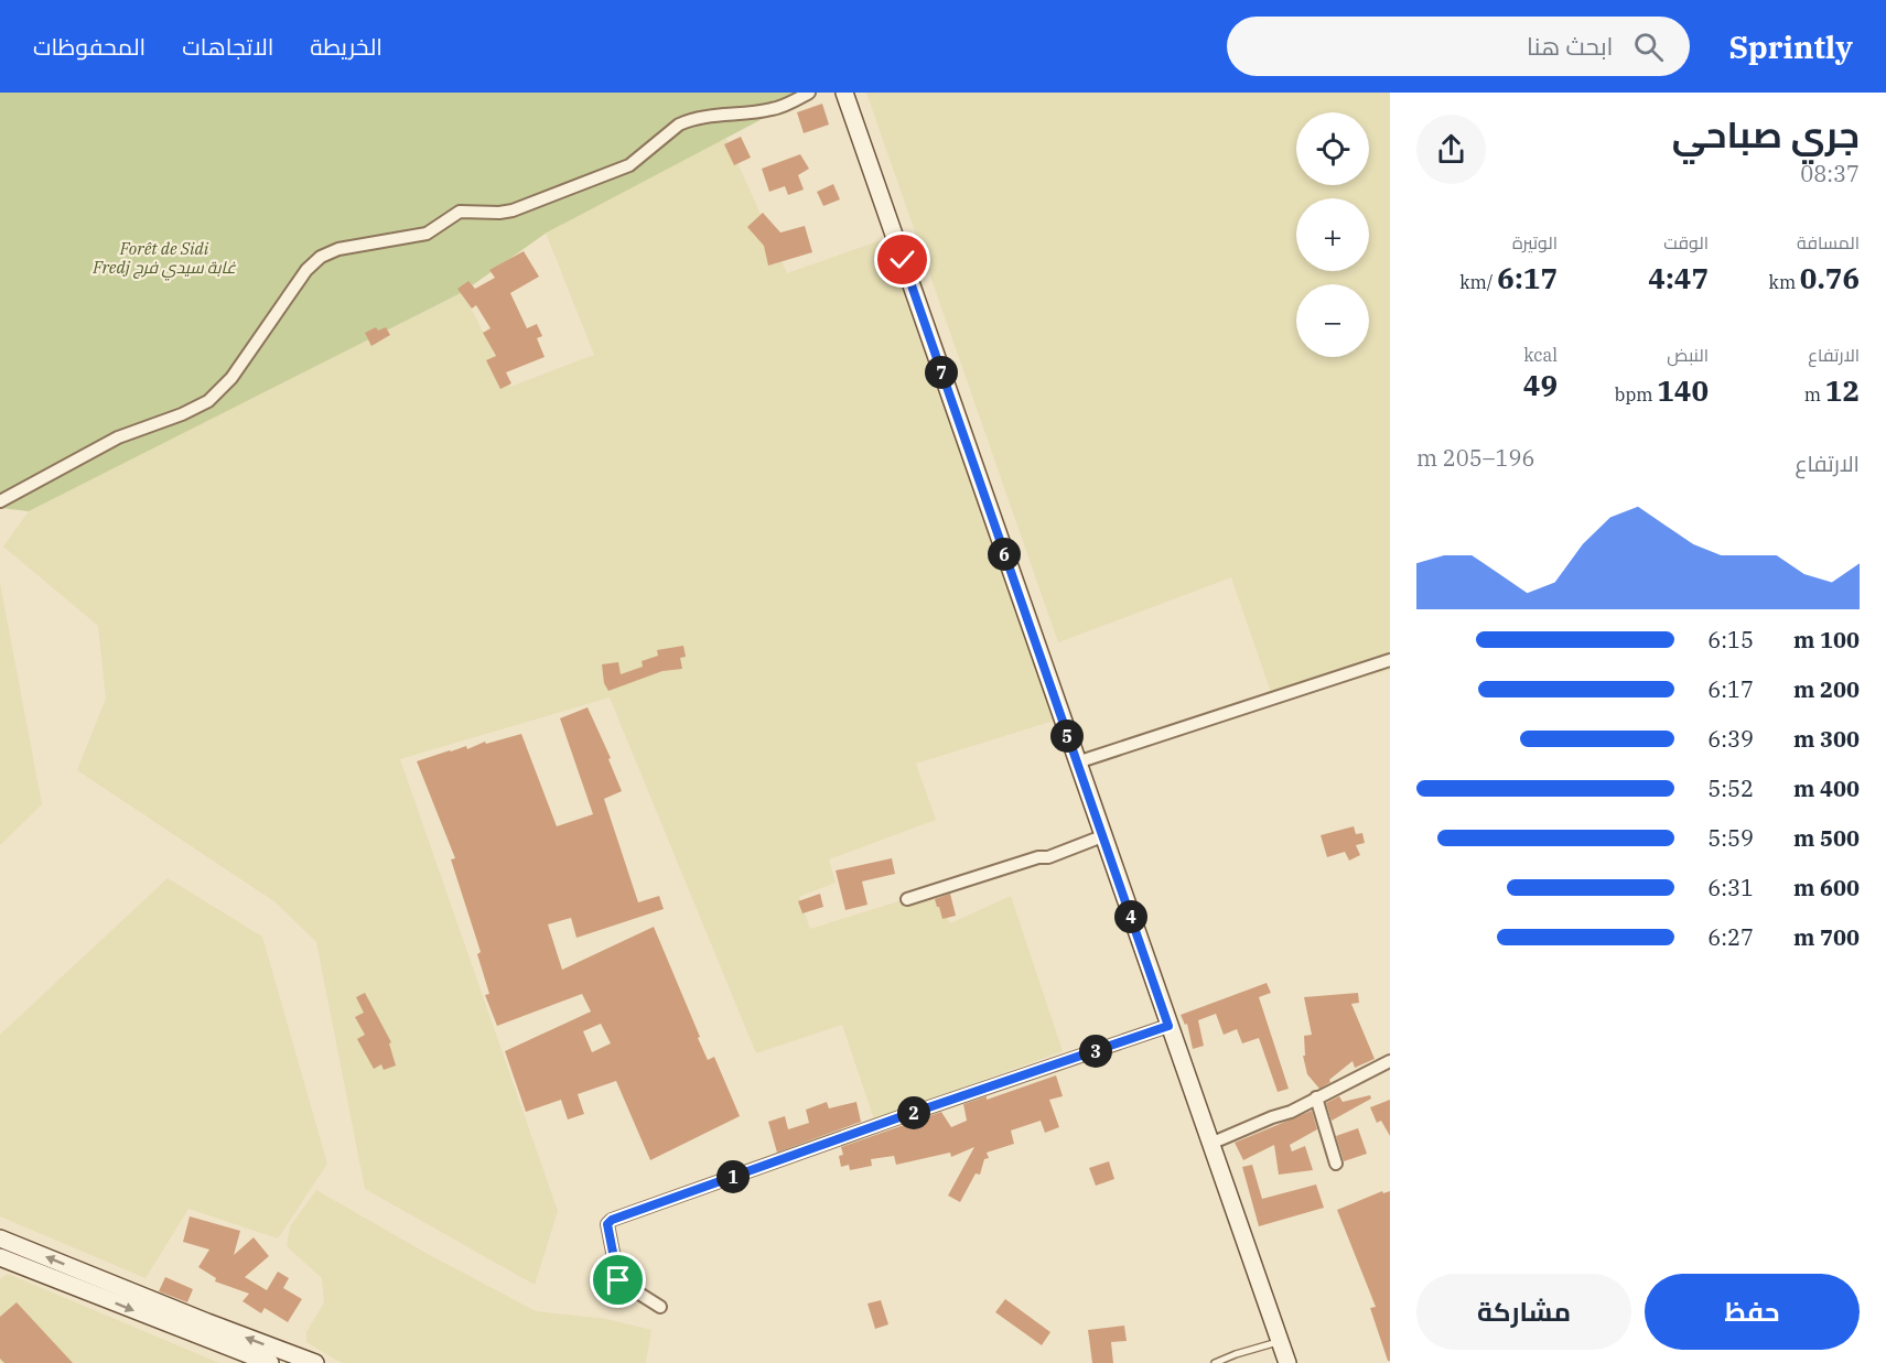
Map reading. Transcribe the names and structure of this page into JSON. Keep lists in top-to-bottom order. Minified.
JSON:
{"parks":["Forêt de Sidi Fredj غابة سيدي فرج"],"page":{"header":"Sprintly","search":"ابحث هنا","nav":["الخريطة","الاتجاهات","المحفوظات"],"heading":["جري صباحي","08:37"],"map_buttons":["+","−"],"stats":[["المسافة","0.76 km"],["الوقت","4:47"],["الوتيرة","6:17 /km"],["الارتفاع","12 m"],["النبض","140 bpm"],["kcal","49"]],"pins":["7","6","5","4","3","2","1"],"chart":["الارتفاع","196–205 m"],"list":[{"name":"100 m","note":"6:15"},{"name":"200 m","note":"6:17"},{"name":"300 m","note":"6:39"},{"name":"400 m","note":"5:52"},{"name":"500 m","note":"5:59"},{"name":"600 m","note":"6:31"},{"name":"700 m","note":"6:27"}],"buttons":["حفظ","مشاركة"]}}
